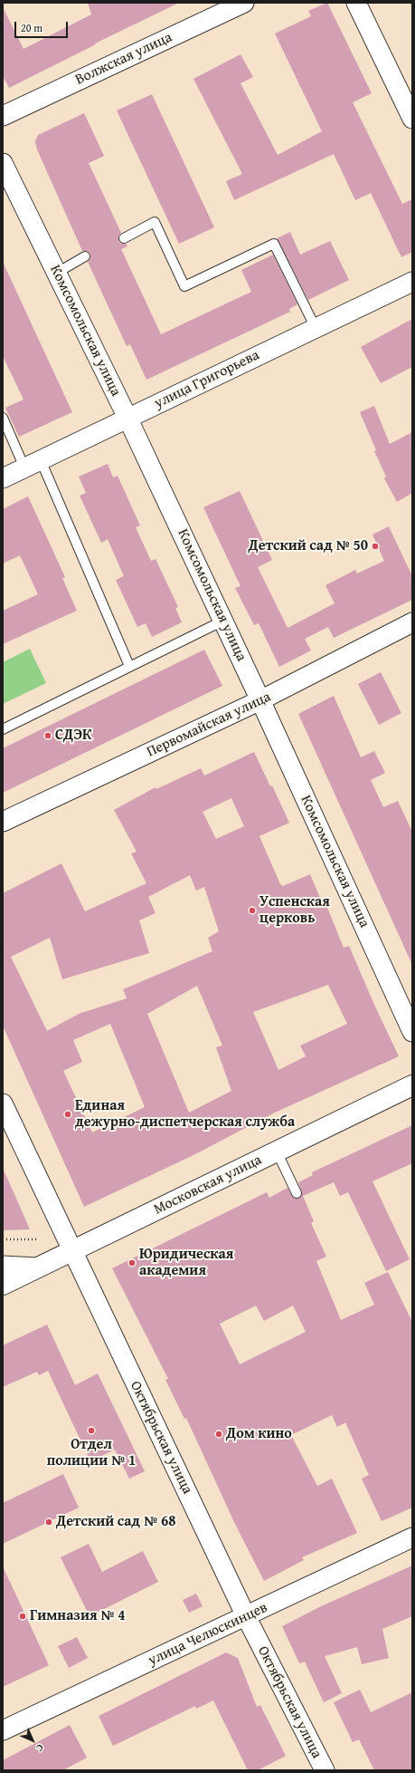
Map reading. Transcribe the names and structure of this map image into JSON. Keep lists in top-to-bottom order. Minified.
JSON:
{"streets":{"main road":["Московская улица"],"street":["Волжская улица","Комсомольская улица","улица Григорьева","Первомайская улица","Октябрьская улица","улица Челюскинцев"]},"crossings":[["Комсомольская улица","улица Григорьева"],["Комсомольская улица","Первомайская улица"],["Московская улица","Октябрьская улица"],["Октябрьская улица","улица Челюскинцев"]],"places":["Детский сад № 50","СДЭК","Успенская церковь","Единая дежурно-диспетчерская служба","Юридическая академия","Отдел полиции № 1","Дом кино","Детский сад № 68","Гимназия № 4"],"scale_bar":"20 m","north":"bottom right"}
